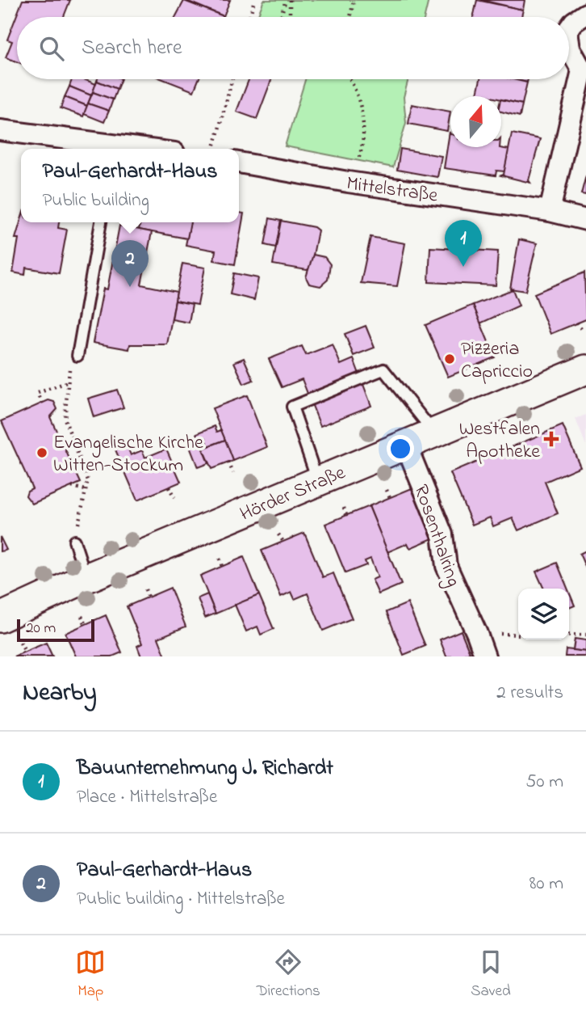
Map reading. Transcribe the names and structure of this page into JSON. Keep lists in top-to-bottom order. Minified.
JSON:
{"streets":{"main road":["Hörder Straße"],"street":["Mittelstraße","Rosenthalring"]},"crossings":[["Hörder Straße","Rosenthalring"]],"places":{"other":["Pizzeria Capriccio","Evangelische Kirche Witten-Stockum"],"health":["Westfalen Apotheke"]},"scale_bar":"20 m","north":"top","page":{"search":"Search here","popup":["Paul-Gerhardt-Haus","Public building"],"pins":["1","2"],"scale":"20 m","heading":["Nearby","2 results"],"list":[{"mark":"1","name":"Bauunternehmung J. Richardt","note":"Place · Mittelstraße","value":"50 m"},{"mark":"2","name":"Paul-Gerhardt-Haus","note":"Public building · Mittelstraße","value":"80 m"}],"nav":["Map","Directions","Saved"]}}
